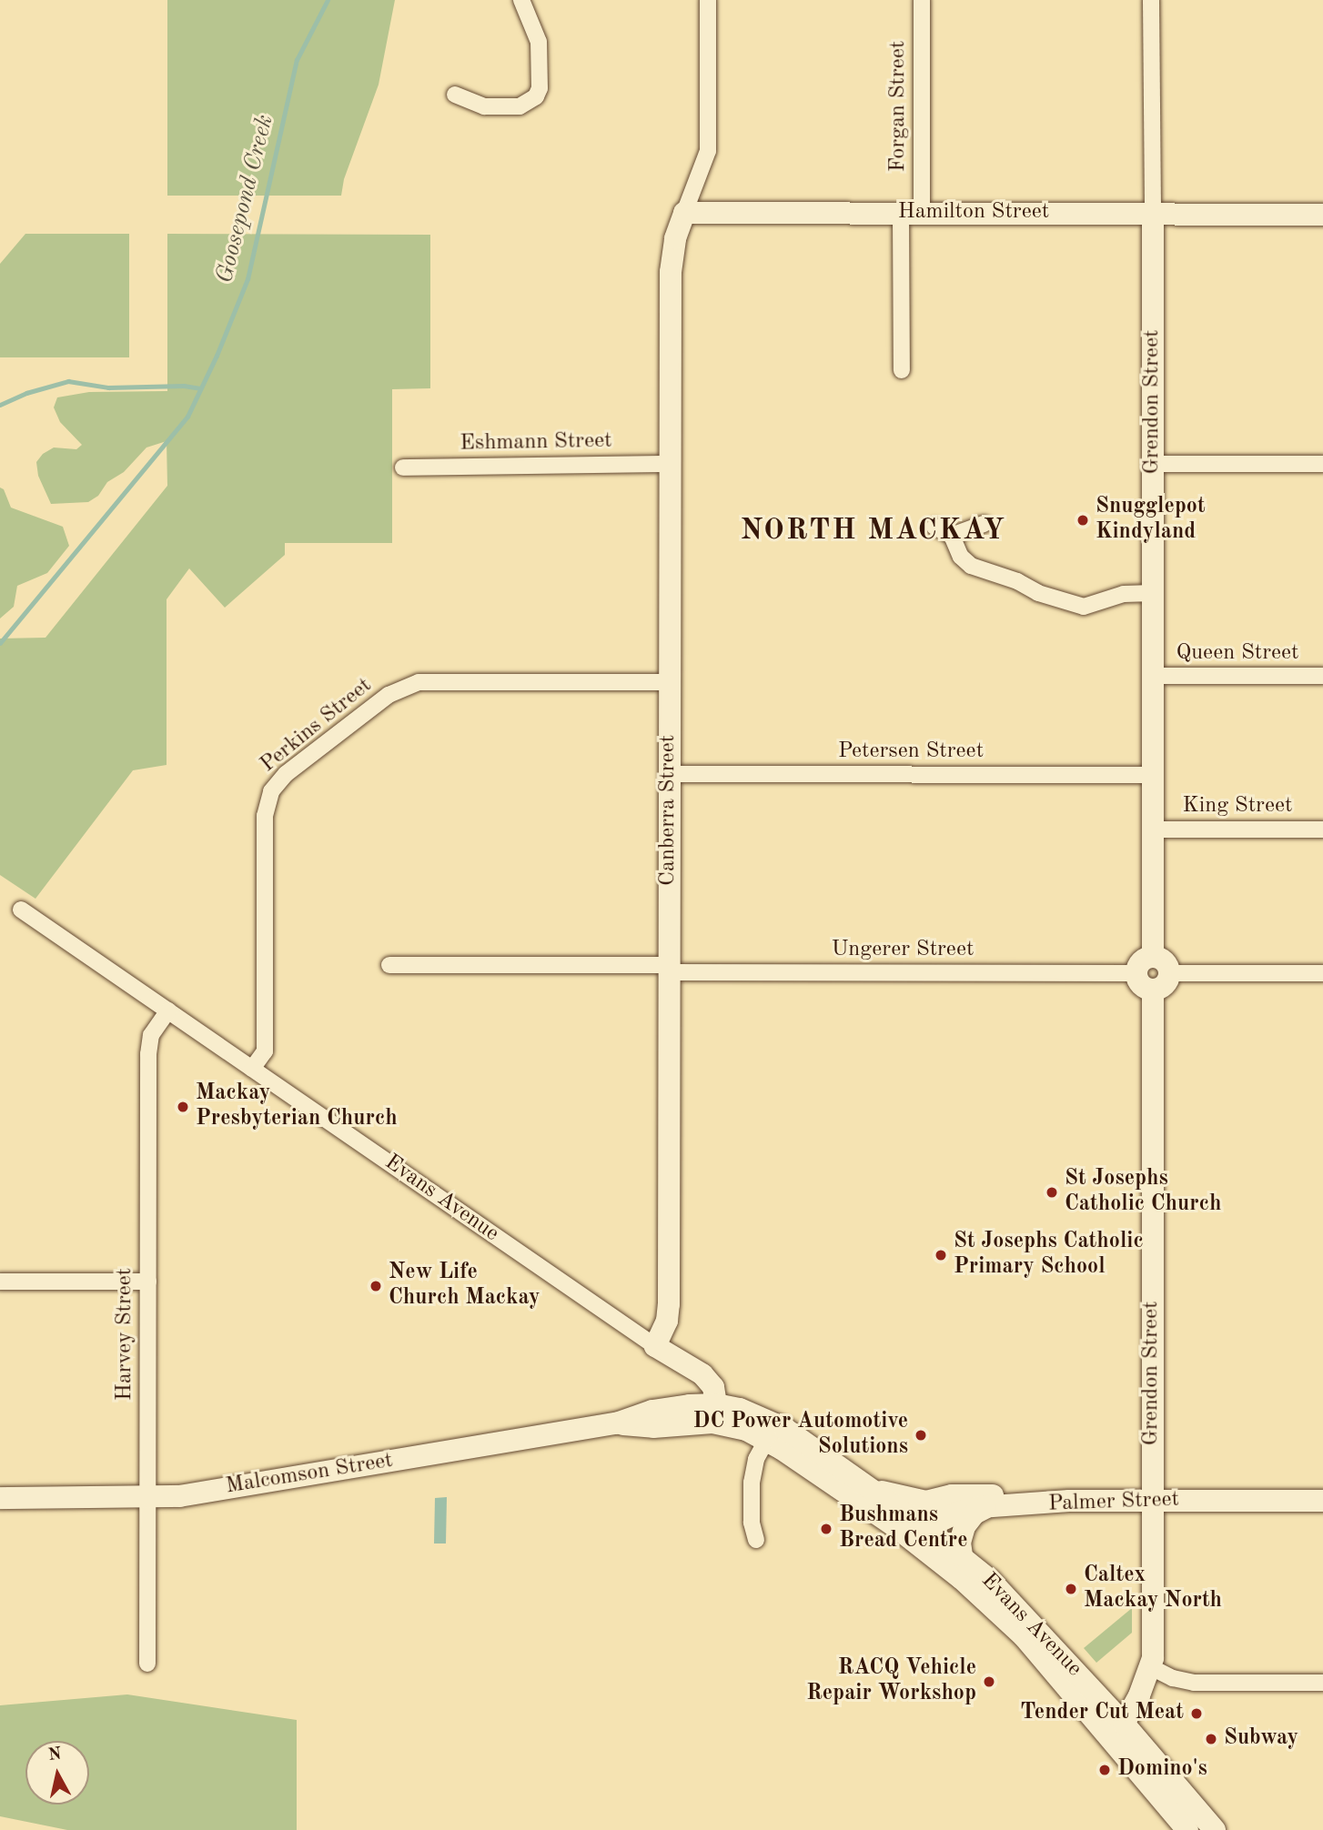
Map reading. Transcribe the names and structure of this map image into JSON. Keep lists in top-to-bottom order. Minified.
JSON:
{"streets":{"street":["Forgan Street","Hamilton Street","Grendon Street","Eshmann Street","Queen Street","Perkins Street","Petersen Street","King Street","Canberra Street","Ungerer Street","Evans Avenue","Harvey Street","Malcomson Street","Palmer Street"]},"crossings":[["Forgan Street","Hamilton Street"],["Hamilton Street","Grendon Street"],["Hamilton Street","Canberra Street"],["Grendon Street","Queen Street"],["Grendon Street","Petersen Street"],["Grendon Street","King Street"],["Grendon Street","Ungerer Street"],["Grendon Street","Palmer Street"],["Eshmann Street","Canberra Street"],["Perkins Street","Canberra Street"],["Perkins Street","Evans Avenue"],["Petersen Street","Canberra Street"],["Canberra Street","Ungerer Street"],["Canberra Street","Evans Avenue"],["Evans Avenue","Harvey Street"],["Evans Avenue","Malcomson Street"],["Evans Avenue","Palmer Street"],["Harvey Street","Malcomson Street"]],"districts":["NORTH MACKAY"],"water":["Goosepond Creek"],"places":["Snugglepot Kindyland","Mackay Presbyterian Church","St Josephs Catholic Church","St Josephs Catholic Primary School","New Life Church Mackay","DC Power Automotive Solutions","Bushmans Bread Centre","Caltex Mackay North","RACQ Vehicle Repair Workshop","Tender Cut Meat","Subway","Domino's"],"north":"top"}
